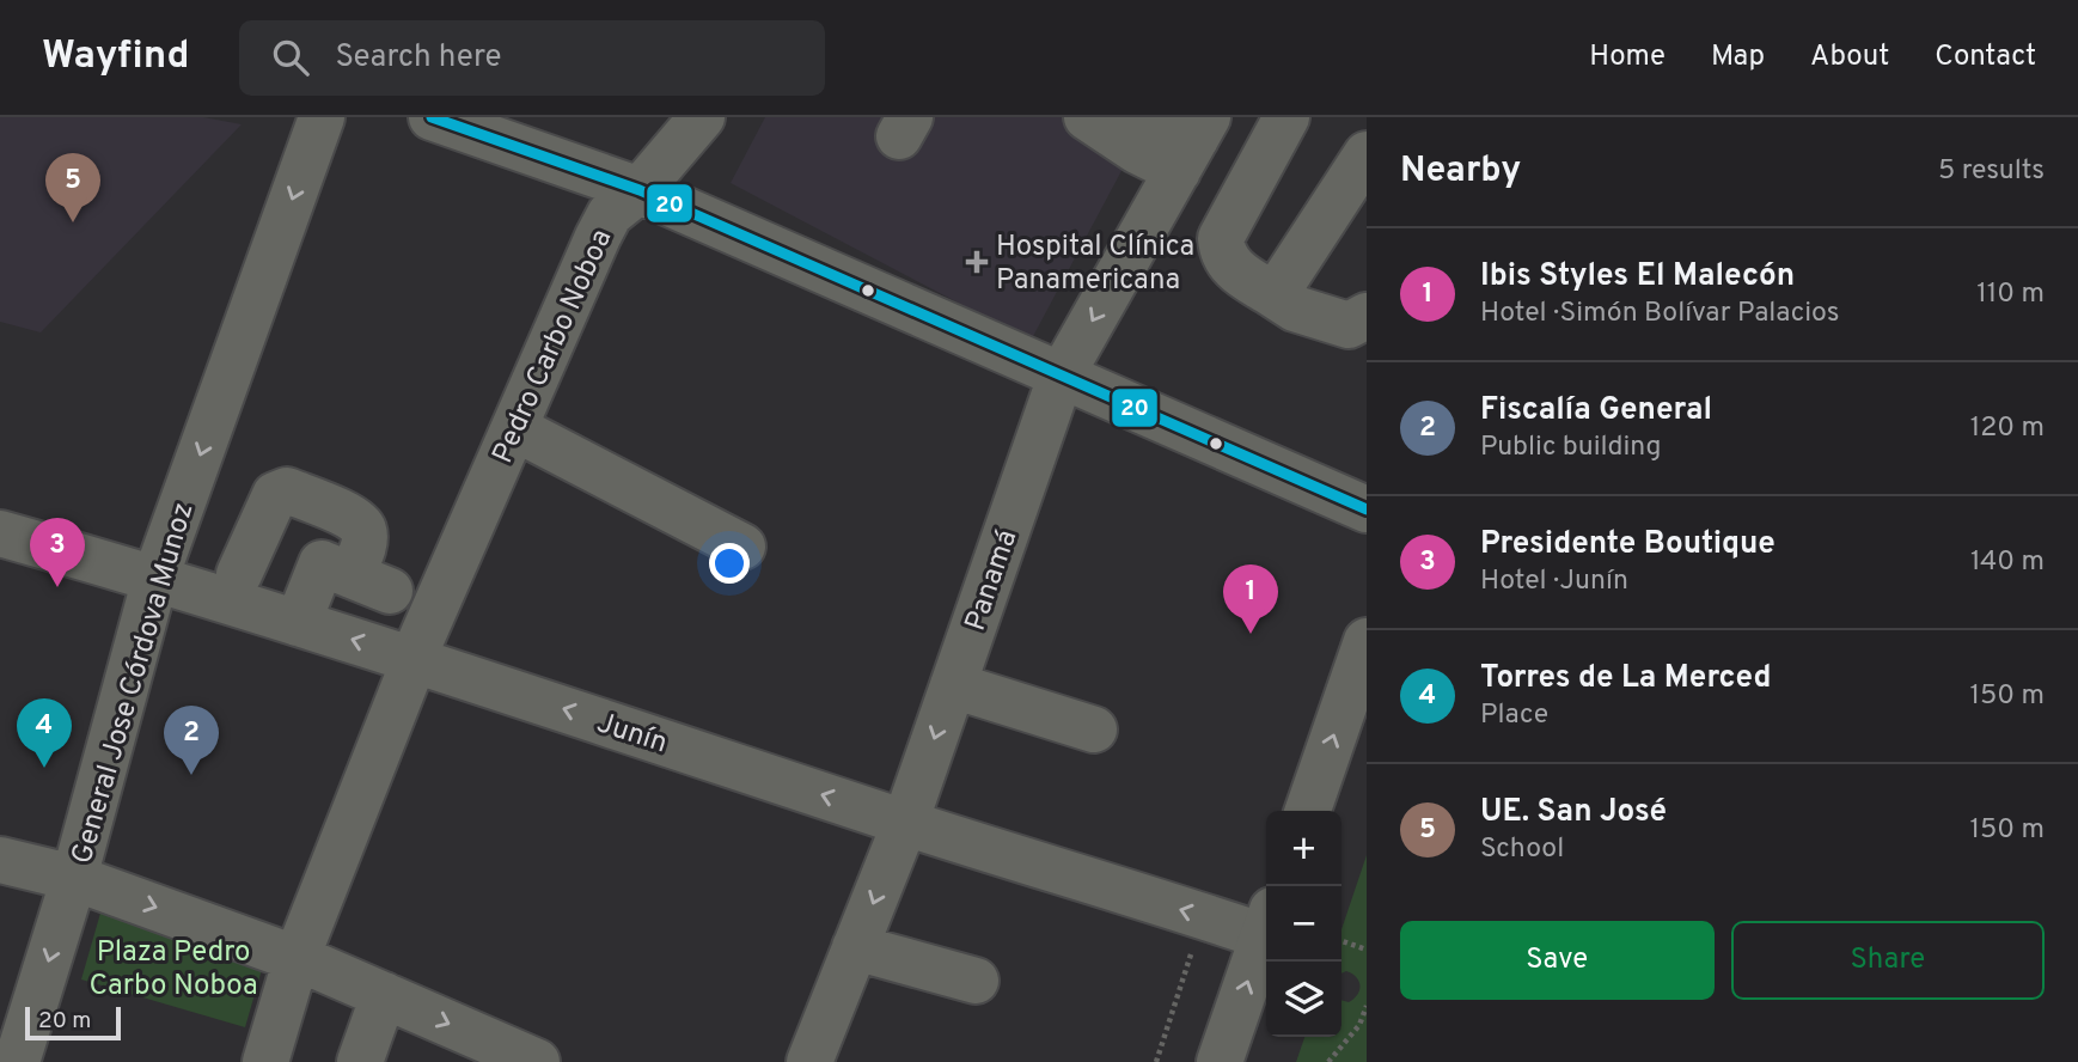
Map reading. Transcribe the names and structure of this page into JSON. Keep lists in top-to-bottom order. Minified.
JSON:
{"streets":{"street":["Pedro Carbo Noboa","Panamá","General Jose Córdova Munoz","Junín"]},"crossings":[["Pedro Carbo Noboa","Junín"],["Panamá","Junín"],["General Jose Córdova Munoz","Junín"]],"one_way":["General Jose Córdova Munoz"],"parks":["Plaza Pedro Carbo Noboa"],"places":{"health":["Hospital Clínica Panamericana"]},"lines":["transit line 20"],"scale_bar":"20 m","page":{"header":"Wayfind","search":"Search here","nav":["Home","Map","About","Contact"],"heading":["Nearby","5 results"],"pins":["5","3","1","4","2"],"list":[{"mark":"1","name":"Ibis Styles El Malecón","note":"Hotel · Simón Bolívar Palacios","value":"110 m"},{"mark":"2","name":"Fiscalía General","note":"Public building","value":"120 m"},{"mark":"3","name":"Presidente Boutique","note":"Hotel · Junín","value":"140 m"},{"mark":"4","name":"Torres de La Merced","note":"Place","value":"150 m"},{"mark":"5","name":"UE. San José","note":"School","value":"150 m"}],"map_buttons":["+","−"],"buttons":["Save","Share"],"scale":"20 m"}}
